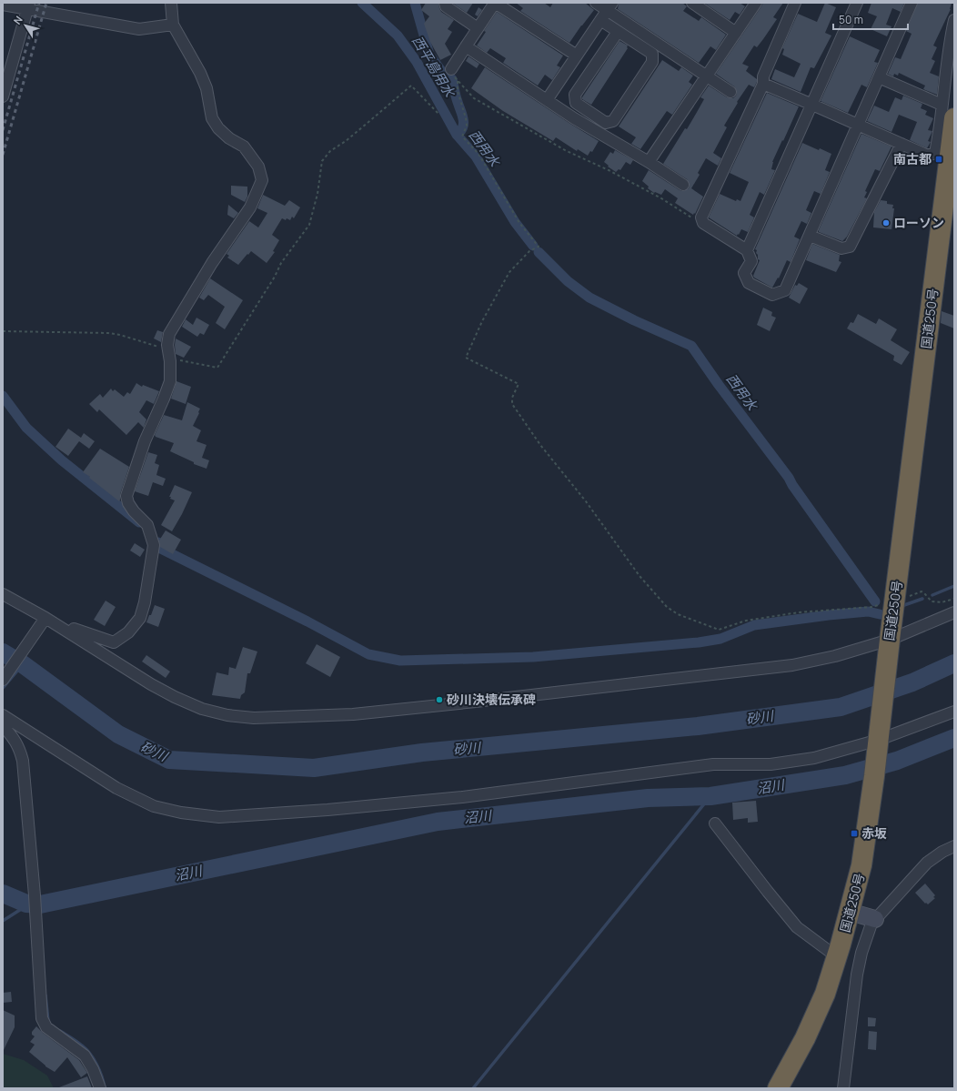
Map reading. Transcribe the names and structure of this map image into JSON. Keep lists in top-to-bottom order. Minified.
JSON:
{"streets":{"highway":["国道250号"]},"water":["西平島用水","西用水","砂川","沼川"],"places":{"transit":["南古都","赤坂"],"other":["ローソン","砂川決壊伝承碑"]},"scale_bar":"50 m","north":"top left"}
